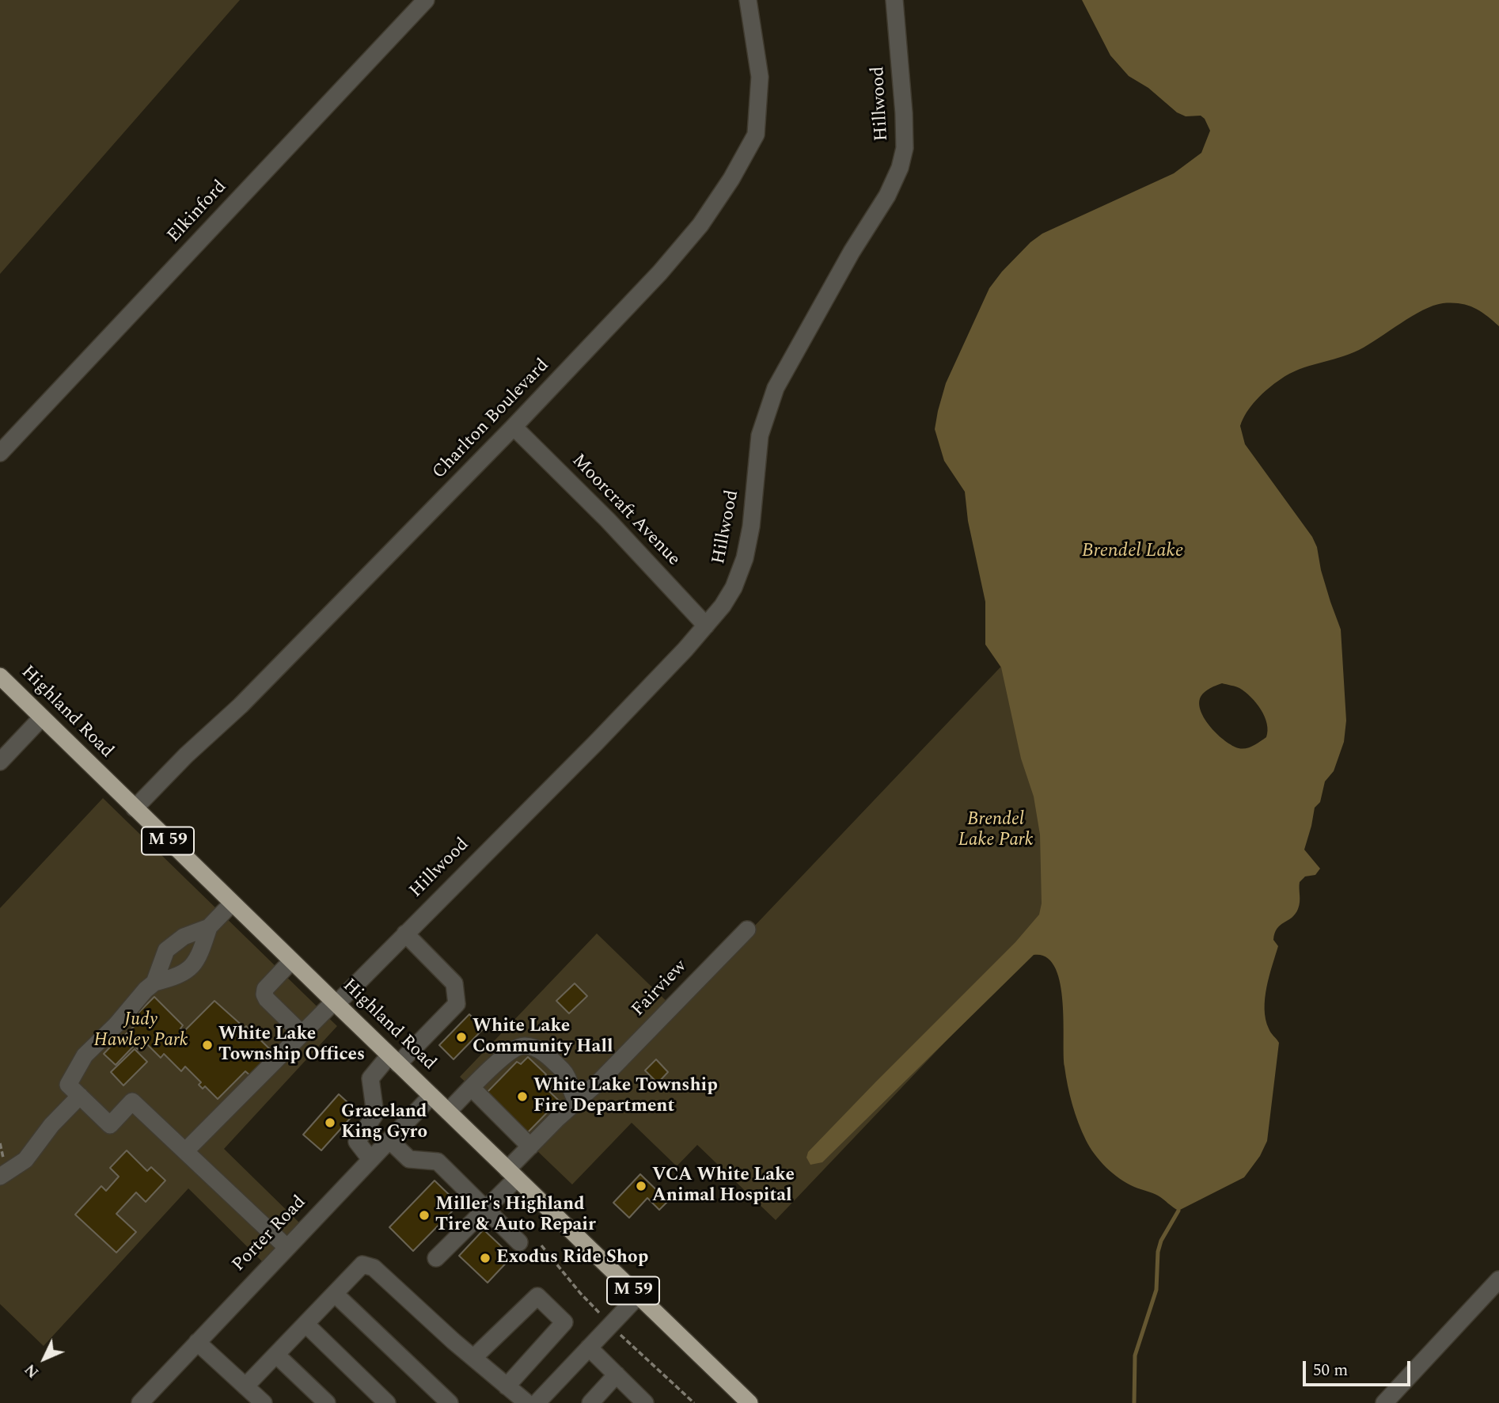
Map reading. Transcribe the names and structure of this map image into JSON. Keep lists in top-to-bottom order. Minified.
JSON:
{"streets":{"highway":["Highland Road","M 59"],"street":["Hillwood","Elkinford","Charlton Boulevard","Moorcraft Avenue","Fairview","Porter Road"]},"crossings":[["Hillwood","Moorcraft Avenue"],["Hillwood","Highland Road"],["Charlton Boulevard","Moorcraft Avenue"],["Charlton Boulevard","Highland Road"],["Highland Road","Fairview"],["Highland Road","Porter Road"]],"water":["Brendel Lake"],"parks":["Brendel Lake Park","Judy Hawley Park"],"places":["White Lake Community Hall","White Lake Township Offices","White Lake Township Fire Department","Graceland King Gyro","VCA White Lake Animal Hospital","Miller's Highland Tire & Auto Repair","Exodus Ride Shop"],"scale_bar":"50 m","north":"bottom left"}
